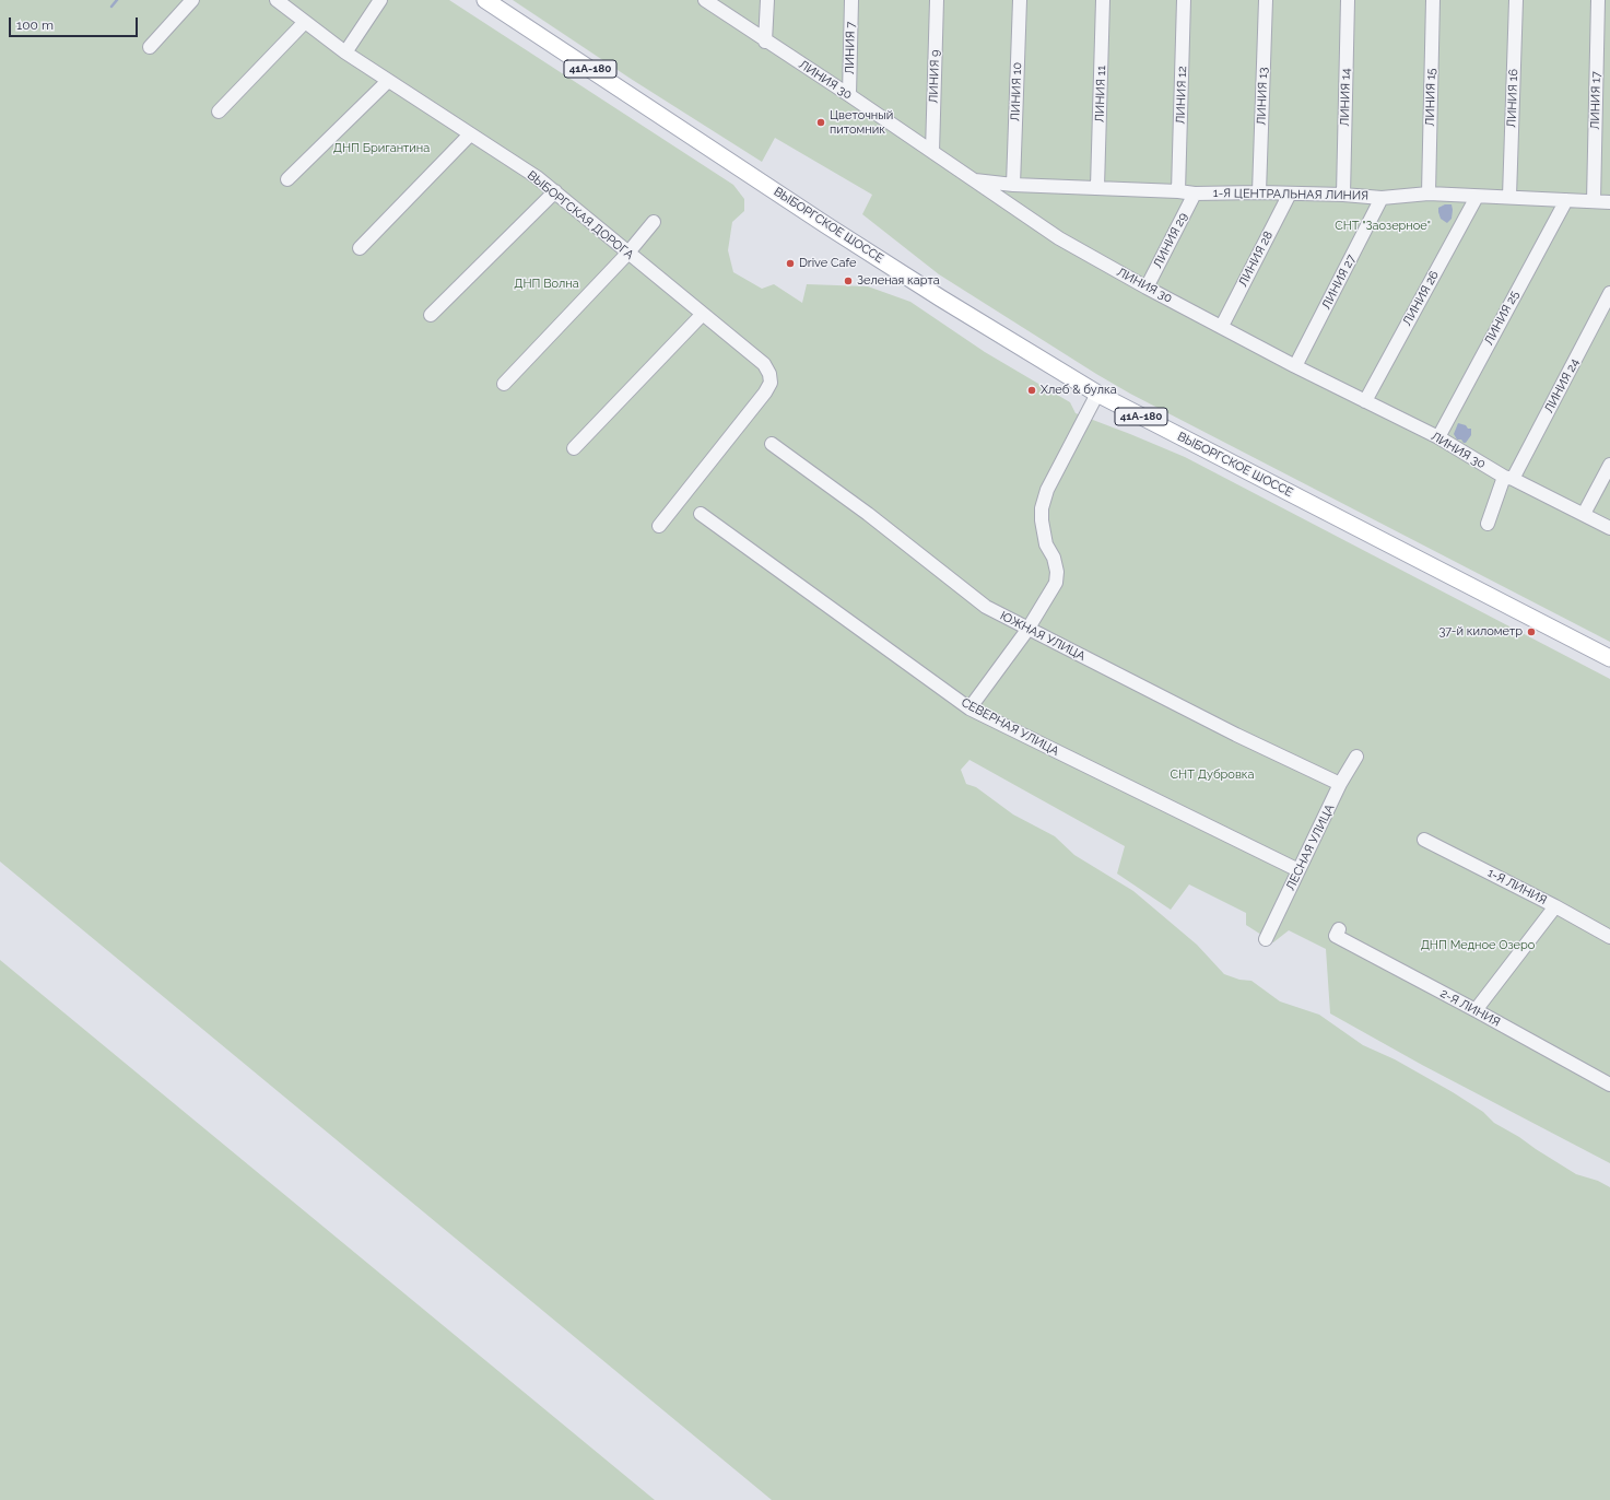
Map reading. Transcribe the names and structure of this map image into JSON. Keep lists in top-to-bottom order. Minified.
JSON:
{"streets":{"main road":["41А-180","ВЫБОРГСКОЕ ШОССЕ"],"street":["ЛИНИЯ 7","ЛИНИЯ 9","ЛИНИЯ 30","ЛИНИЯ 10","ЛИНИЯ 11","ЛИНИЯ 12","ЛИНИЯ 13","ЛИНИЯ 14","ЛИНИЯ 15","ЛИНИЯ 16","ЛИНИЯ 17","1-Я ЦЕНТРАЛЬНАЯ ЛИНИЯ","ВЫБОРГСКАЯ ДОРОГА","ЛИНИЯ 29","ЛИНИЯ 28","ЛИНИЯ 27","ЛИНИЯ 26","ЛИНИЯ 25","ЛИНИЯ 24","ЮЖНАЯ УЛИЦА","СЕВЕРНАЯ УЛИЦА","ЛЕСНАЯ УЛИЦА","1-Я ЛИНИЯ","2-Я ЛИНИЯ"]},"crossings":[["ЛИНИЯ 7","ЛИНИЯ 30"],["ЛИНИЯ 9","ЛИНИЯ 30"],["ЛИНИЯ 30","1-Я ЦЕНТРАЛЬНАЯ ЛИНИЯ"],["ЛИНИЯ 30","ЛИНИЯ 29"],["ЛИНИЯ 30","ЛИНИЯ 28"],["ЛИНИЯ 30","ЛИНИЯ 27"],["ЛИНИЯ 30","ЛИНИЯ 26"],["ЛИНИЯ 30","ЛИНИЯ 25"],["ЛИНИЯ 30","ЛИНИЯ 24"],["ЛИНИЯ 10","1-Я ЦЕНТРАЛЬНАЯ ЛИНИЯ"],["ЛИНИЯ 11","1-Я ЦЕНТРАЛЬНАЯ ЛИНИЯ"],["ЛИНИЯ 12","1-Я ЦЕНТРАЛЬНАЯ ЛИНИЯ"],["ЛИНИЯ 13","1-Я ЦЕНТРАЛЬНАЯ ЛИНИЯ"],["ЛИНИЯ 14","1-Я ЦЕНТРАЛЬНАЯ ЛИНИЯ"],["ЛИНИЯ 15","1-Я ЦЕНТРАЛЬНАЯ ЛИНИЯ"],["ЛИНИЯ 16","1-Я ЦЕНТРАЛЬНАЯ ЛИНИЯ"],["ЛИНИЯ 17","1-Я ЦЕНТРАЛЬНАЯ ЛИНИЯ"],["1-Я ЦЕНТРАЛЬНАЯ ЛИНИЯ","ЛИНИЯ 29"],["1-Я ЦЕНТРАЛЬНАЯ ЛИНИЯ","ЛИНИЯ 28"],["1-Я ЦЕНТРАЛЬНАЯ ЛИНИЯ","ЛИНИЯ 27"],["1-Я ЦЕНТРАЛЬНАЯ ЛИНИЯ","ЛИНИЯ 26"],["1-Я ЦЕНТРАЛЬНАЯ ЛИНИЯ","ЛИНИЯ 25"],["ЮЖНАЯ УЛИЦА","ЛЕСНАЯ УЛИЦА"],["СЕВЕРНАЯ УЛИЦА","ЛЕСНАЯ УЛИЦА"]],"parks":["ДНП Бригантина","СНТ \"Заозерное\"","ДНП Волна","СНТ Дубровка","ДНП Медное Озеро"],"places":["Цветочный питомник","Drive Cafe","Зеленая карта","Хлеб & булка","37-й километр"],"scale_bar":"100 m"}
